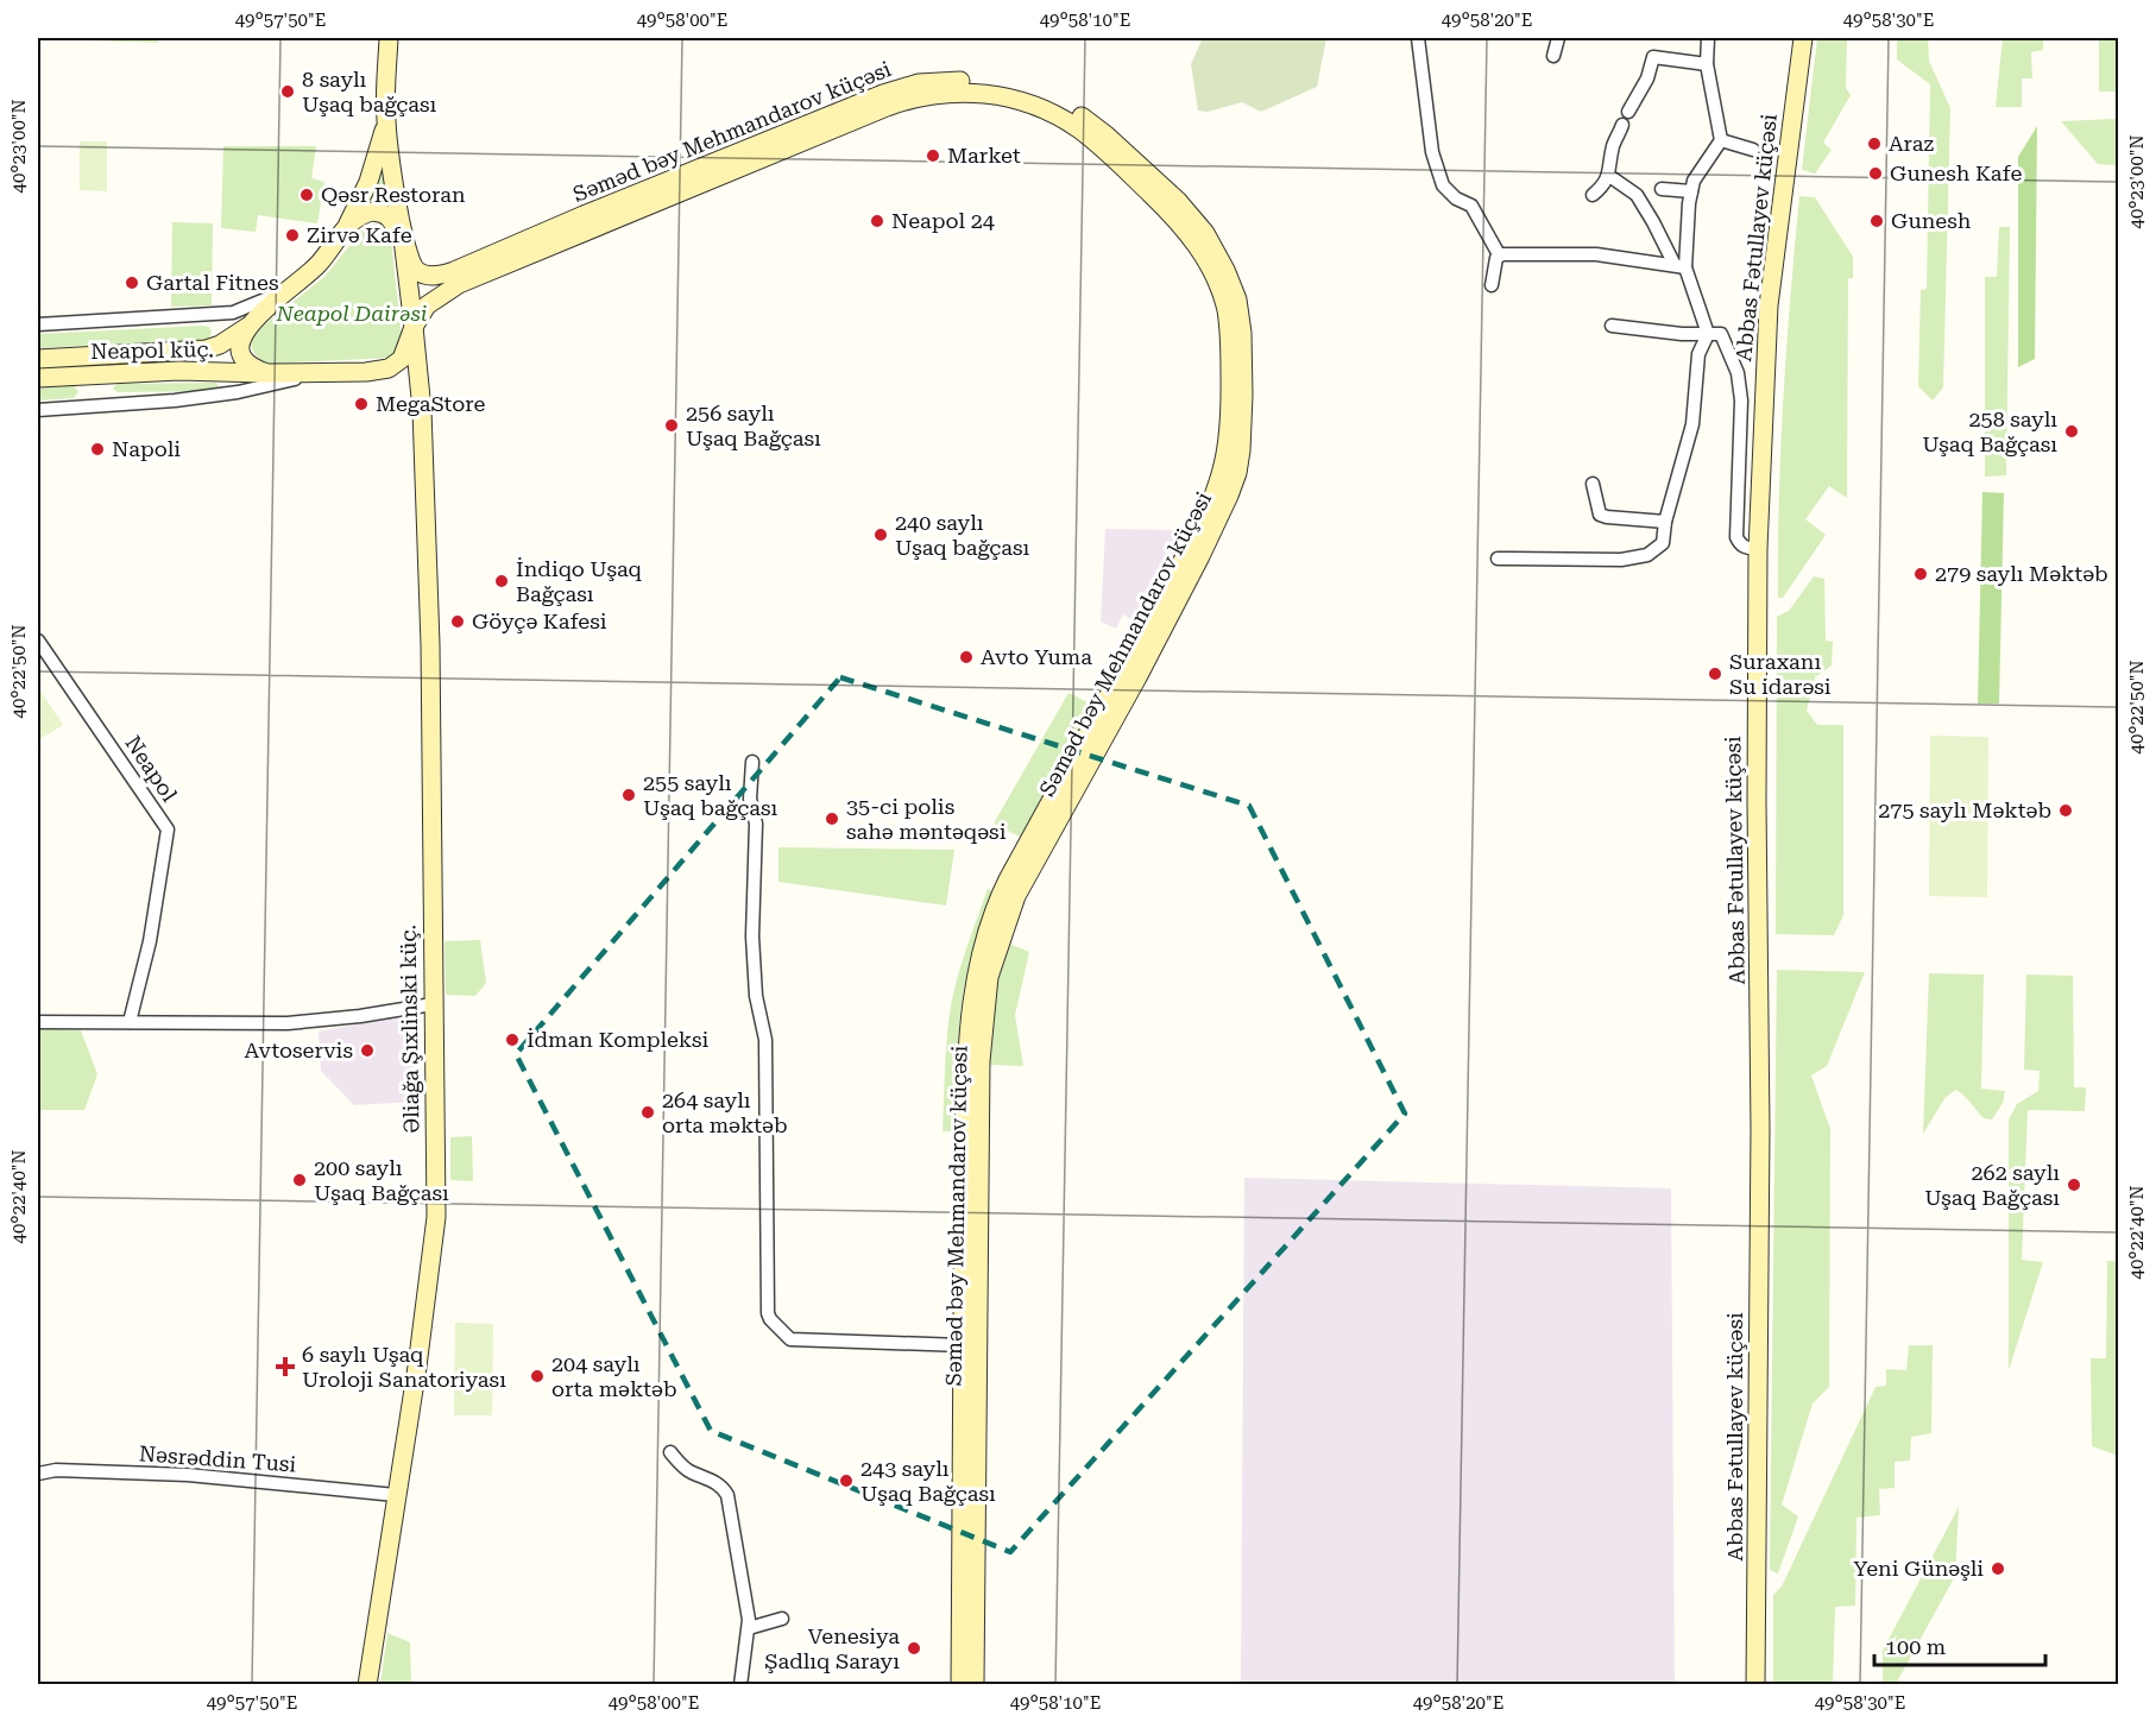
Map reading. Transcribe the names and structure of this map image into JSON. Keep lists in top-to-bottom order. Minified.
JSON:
{"streets":{"main road":["Səməd bəy Mehmandarov küçəsi","Abbas Fətullayev küçəsi","Neapol küç.","Əliağa Şıxlinski küç."],"street":["Neapol","Nəsrəddin Tusi"]},"crossings":[["Səməd bəy Mehmandarov küçəsi","Neapol küç."],["Səməd bəy Mehmandarov küçəsi","Əliağa Şıxlinski küç."],["Neapol küç.","Əliağa Şıxlinski küç."],["Əliağa Şıxlinski küç.","Nəsrəddin Tusi"]],"parks":["Neapol Dairəsi"],"places":{"other":["8 saylı Uşaq bağçası","Araz","Market","Gunesh Kafe","Qəsr Restoran","Neapol 24","Gunesh","Zirvə Kafe","Gartal Fitnes","MegaStore","256 saylı Uşaq Bağçası","258 saylı Uşaq Bağçası","Napoli","240 saylı Uşaq bağçası","279 saylı Məktəb","İndiqo Uşaq Bağçası","Göyçə Kafesi","Avto Yuma","Suraxanı Su idarəsi","255 saylı Uşaq bağçası","275 saylı Məktəb","35-ci polis sahə məntəqəsi","İdman Kompleksi","Avtoservis","264 saylı orta məktəb","200 saylı Uşaq Bağçası","262 saylı Uşaq Bağçası","204 saylı orta məktəb","243 saylı Uşaq Bağçası","Yeni Günəşli","Venesiya Şadlıq Sarayı"],"health":["6 saylı Uşaq Uroloji Sanatoriyası"]},"scale_bar":"100 m","coordinates":["49°57'50\"E","49°58'00\"E","49°58'10\"E","49°58'20\"E","49°58'30\"E","40°23'00\"N","40°22'50\"N","40°22'40\"N"]}
